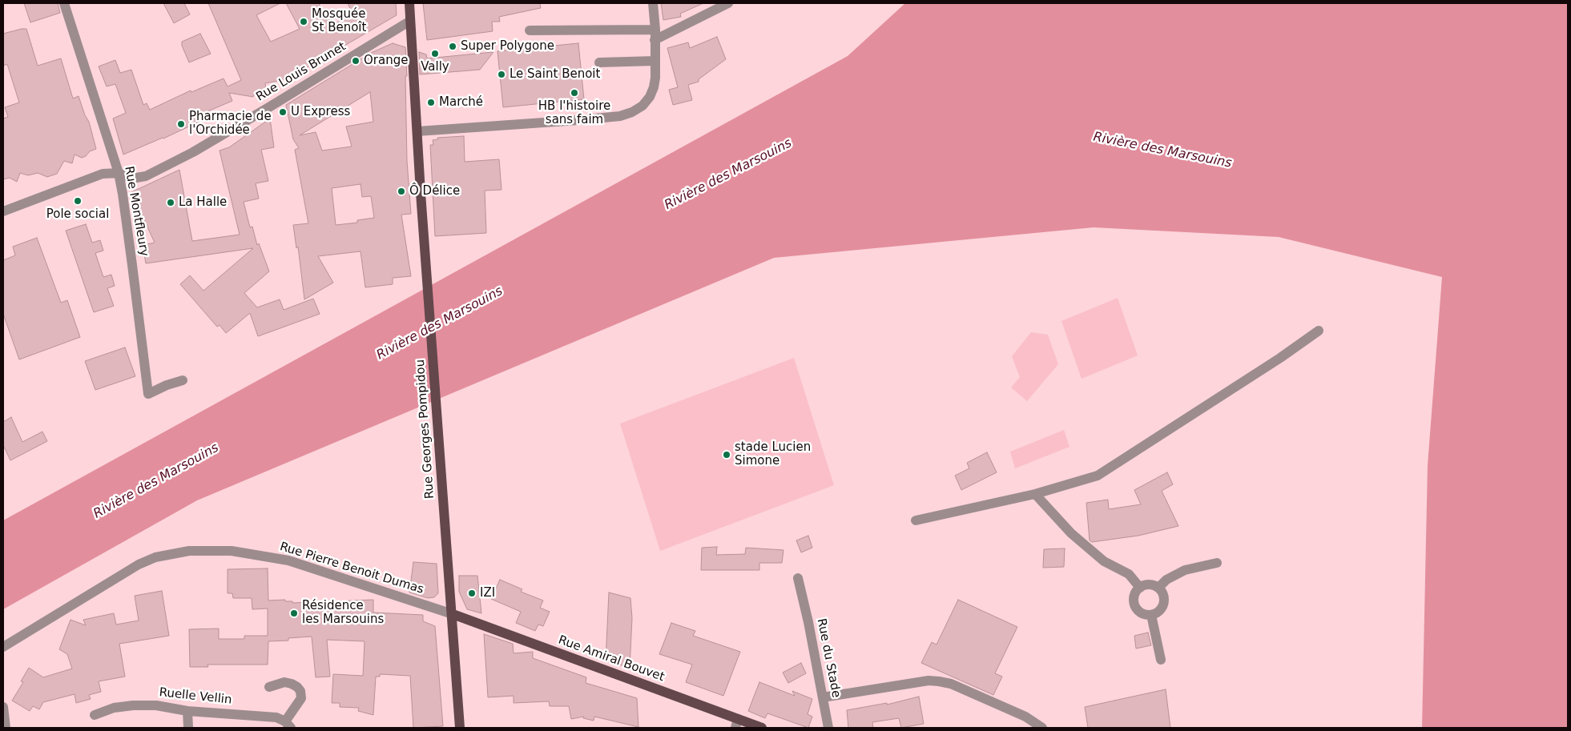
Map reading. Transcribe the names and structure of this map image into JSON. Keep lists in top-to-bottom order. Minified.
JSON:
{"streets":{"main road":["Rue Georges Pompidou","Rue Amiral Bouvet"],"street":["Rue Louis Brunet","Rue Montfleury","Rue Pierre Benoit Dumas","Rue du Stade","Ruelle Vellin"]},"crossings":[["Rue Louis Brunet","Rue Montfleury"],["Rue Louis Brunet","Rue Georges Pompidou"],["Rue Georges Pompidou","Rue Pierre Benoit Dumas"],["Rue Georges Pompidou","Rue Amiral Bouvet"],["Rue Pierre Benoit Dumas","Rue Amiral Bouvet"]],"water":["Rivière des Marsouins"],"places":["Mosquée St Benoît","Super Polygone","Vally","Orange","Le Saint Benoit","HB l'histoire sans faim","Marché","U Express","Pharmacie de l'Orchidée","Ô Délice","Pole social","La Halle","stade Lucien Simone","IZI","Résidence les Marsouins"]}
